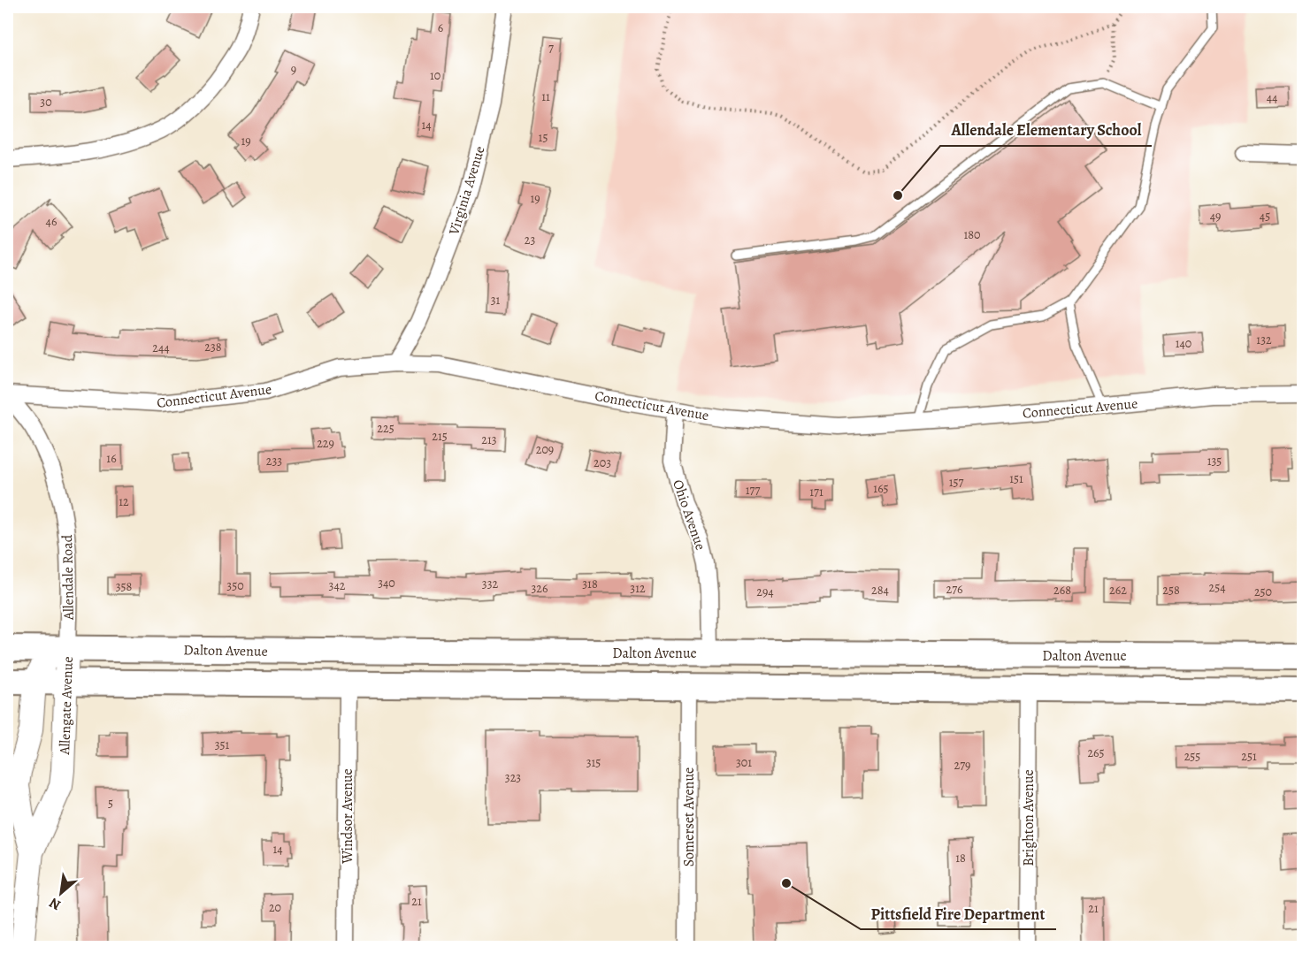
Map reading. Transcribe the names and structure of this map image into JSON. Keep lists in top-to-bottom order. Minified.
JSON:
{"streets":{"main road":["Dalton Avenue"],"street":["Virginia Avenue","Connecticut Avenue","Ohio Avenue","Allendale Road","Allengate Avenue","Windsor Avenue","Somerset Avenue","Brighton Avenue"]},"crossings":[["Virginia Avenue","Connecticut Avenue"],["Connecticut Avenue","Ohio Avenue"],["Connecticut Avenue","Allendale Road"],["Ohio Avenue","Dalton Avenue"],["Allendale Road","Dalton Avenue"],["Allendale Road","Allengate Avenue"],["Dalton Avenue","Allengate Avenue"]],"places":["Allendale Elementary School","Pittsfield Fire Department"],"house_numbers":["6","7","9","10","11","44","30","14","15","19","19","49","45","46","180","23","31","132","140","238","244","225","215","213","229","209","16","233","135","203","151","157","165","177","171","12","340","332","318","350","342","358","254","326","312","276","284","268","262","258","294","250","351","265","255","251","315","301","279","323","5","14","18","21","20","21"],"north":"bottom left"}
